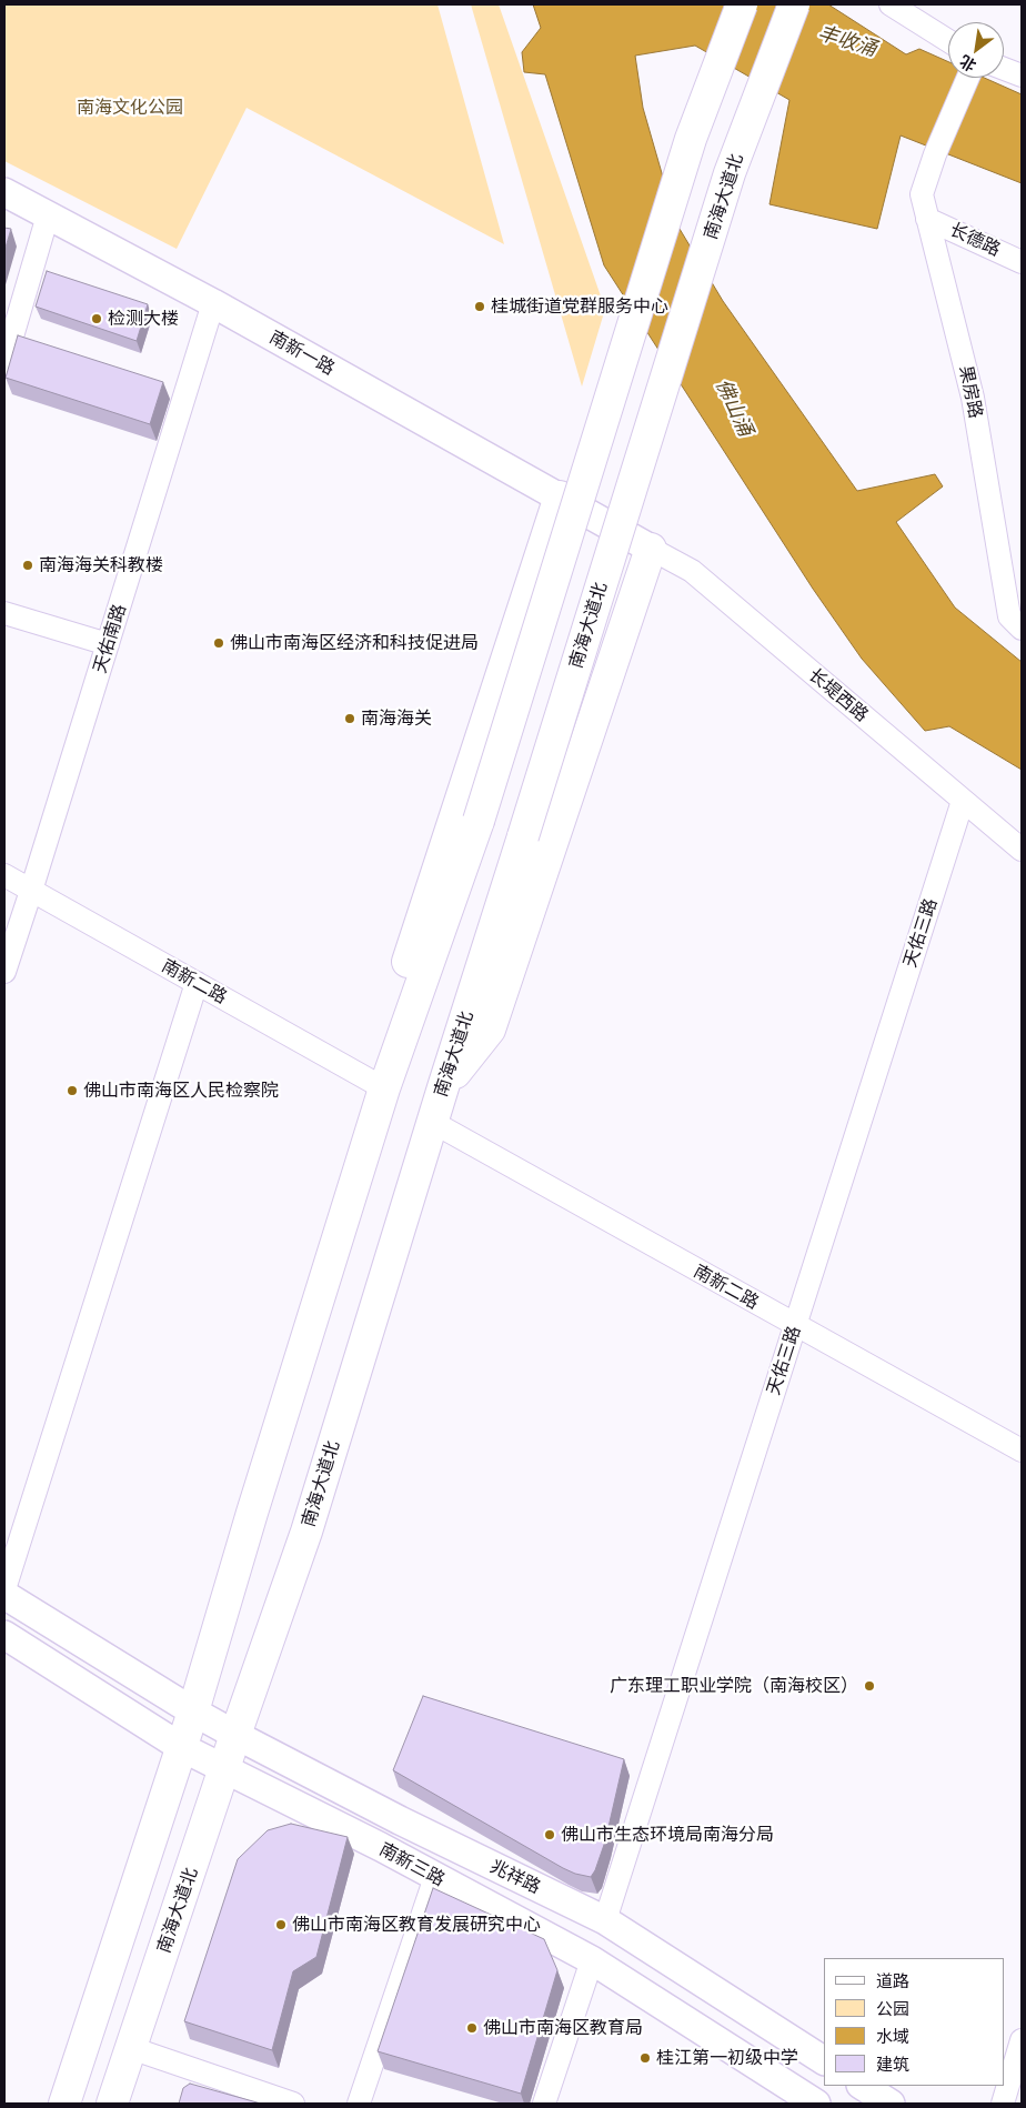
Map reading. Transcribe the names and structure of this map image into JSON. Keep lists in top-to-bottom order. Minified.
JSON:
{"streets":{"highway":["南海大道北"],"main road":["南新一路","南新三路","兆祥路"],"street":["长德路","果房路","天佑南路","长堤西路","天佑三路","南新二路"]},"crossings":[["南海大道北","南新二路"],["南海大道北","南新三路"],["南海大道北","兆祥路"],["长德路","果房路"],["南新一路","天佑南路"],["南新一路","长堤西路"],["天佑南路","南新二路"],["长堤西路","天佑三路"],["天佑三路","南新二路"],["天佑三路","兆祥路"]],"water":["丰收涌","佛山涌"],"parks":["南海文化公园"],"places":["桂城街道党群服务中心","检测大楼","南海海关科教楼","佛山市南海区经济和科技促进局","南海海关","佛山市南海区人民检察院","广东理工职业学院（南海校区）","佛山市生态环境局南海分局","佛山市南海区教育发展研究中心","佛山市南海区教育局","桂江第一初级中学"],"legend":["道路","公园","水域","建筑"],"north":"bottom left"}
